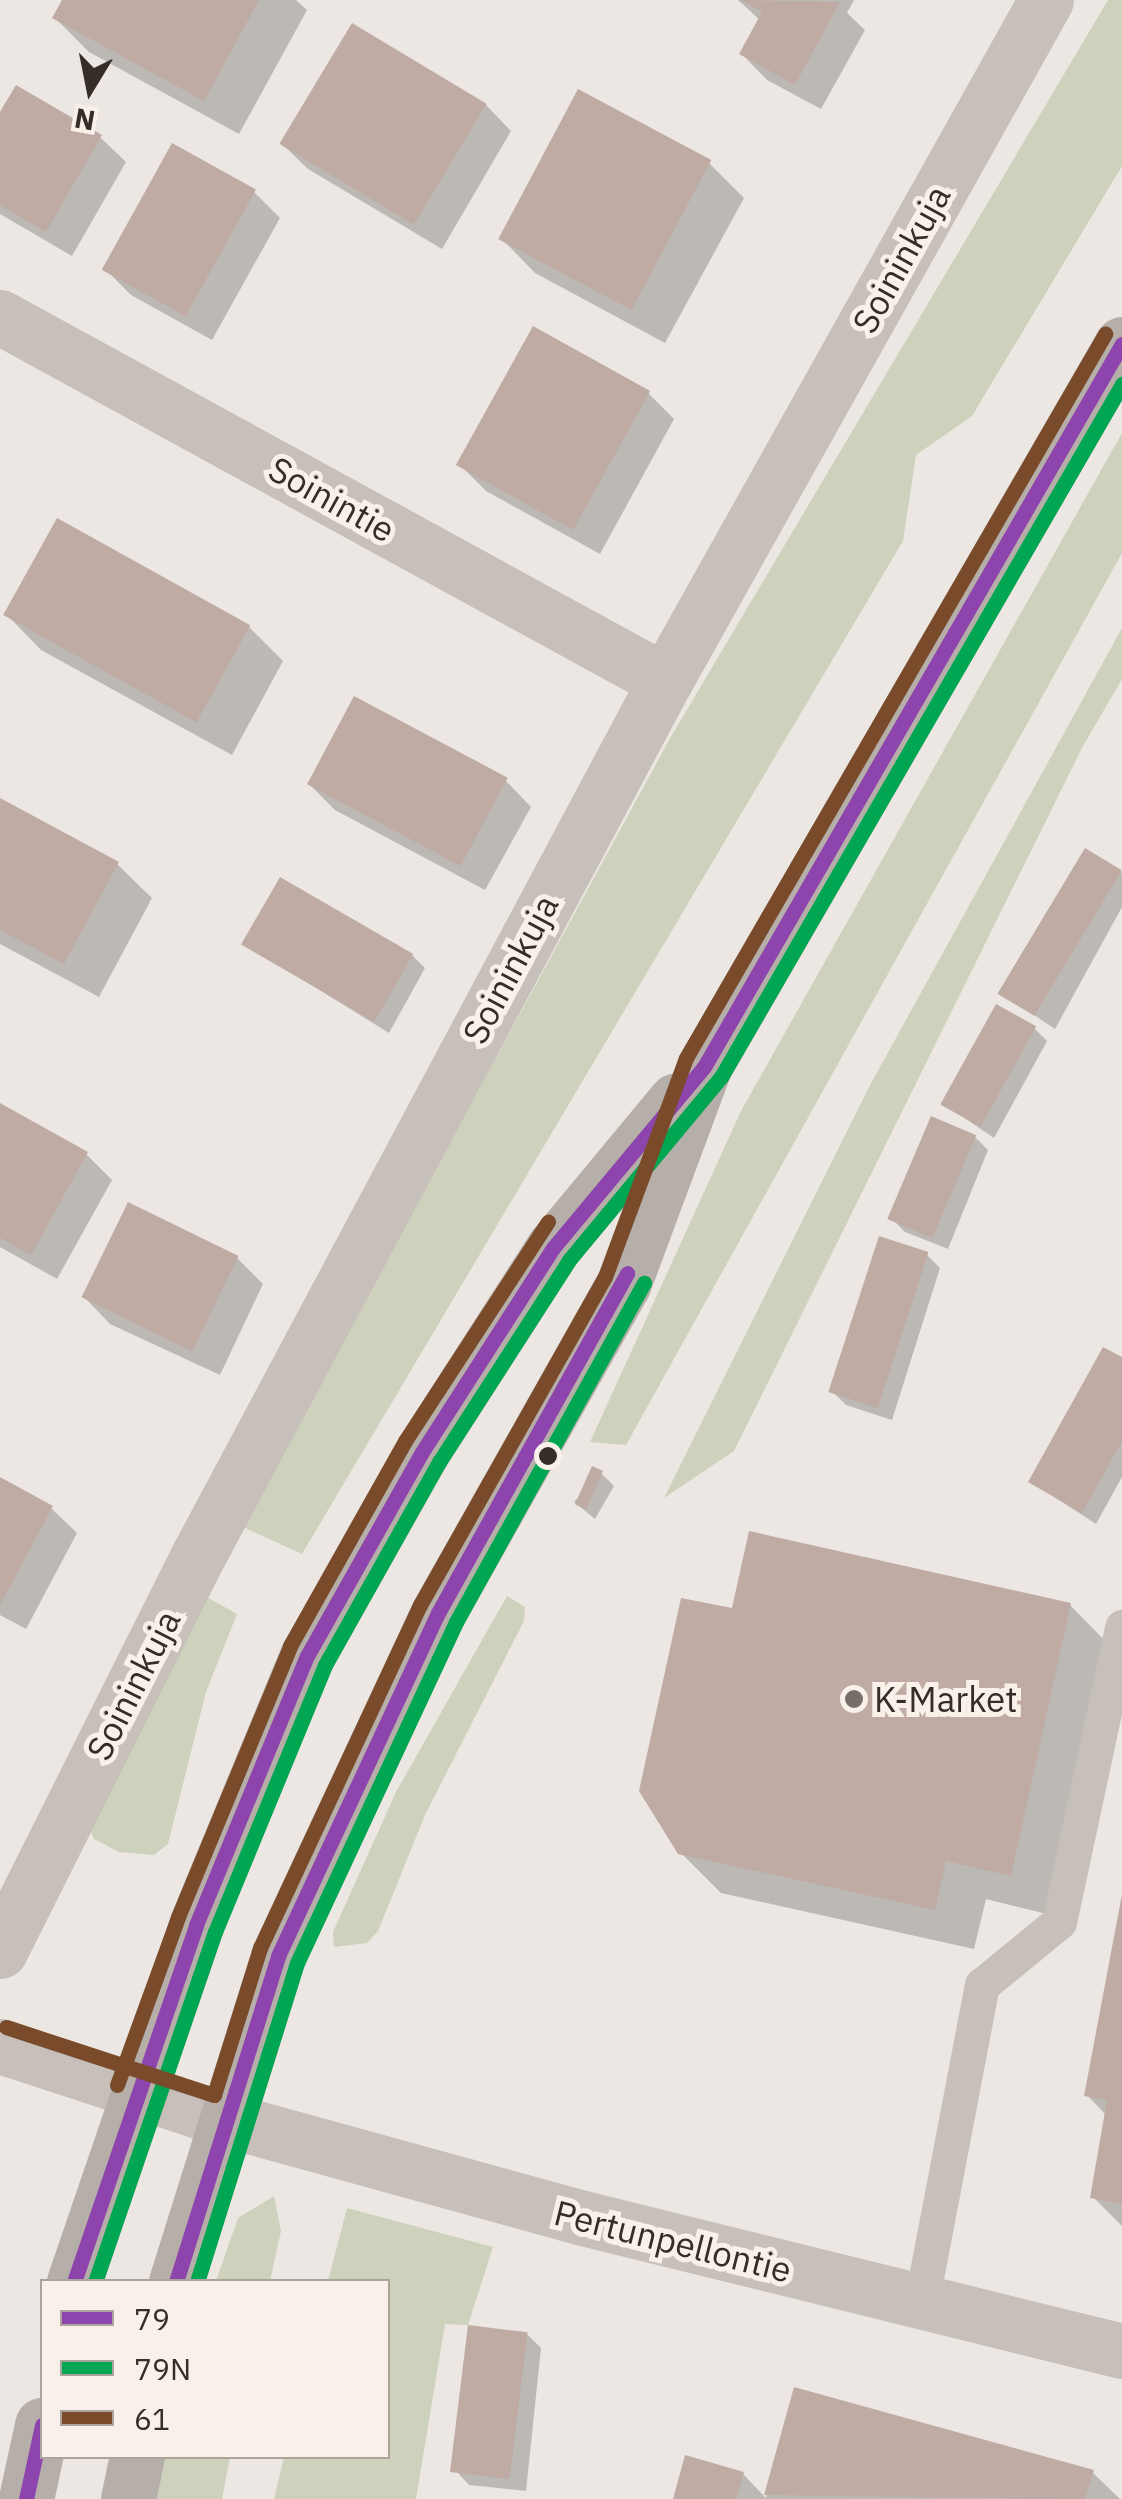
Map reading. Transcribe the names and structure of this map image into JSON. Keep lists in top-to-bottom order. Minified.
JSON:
{"streets":{"street":["Soininkuja","Soinintie","Pertunpellontie"]},"crossings":[["Soininkuja","Soinintie"]],"places":["K-Market"],"lines":["transit line 61","transit line 79","transit line 79N"],"legend":["79","79N","61"],"north":"bottom"}
